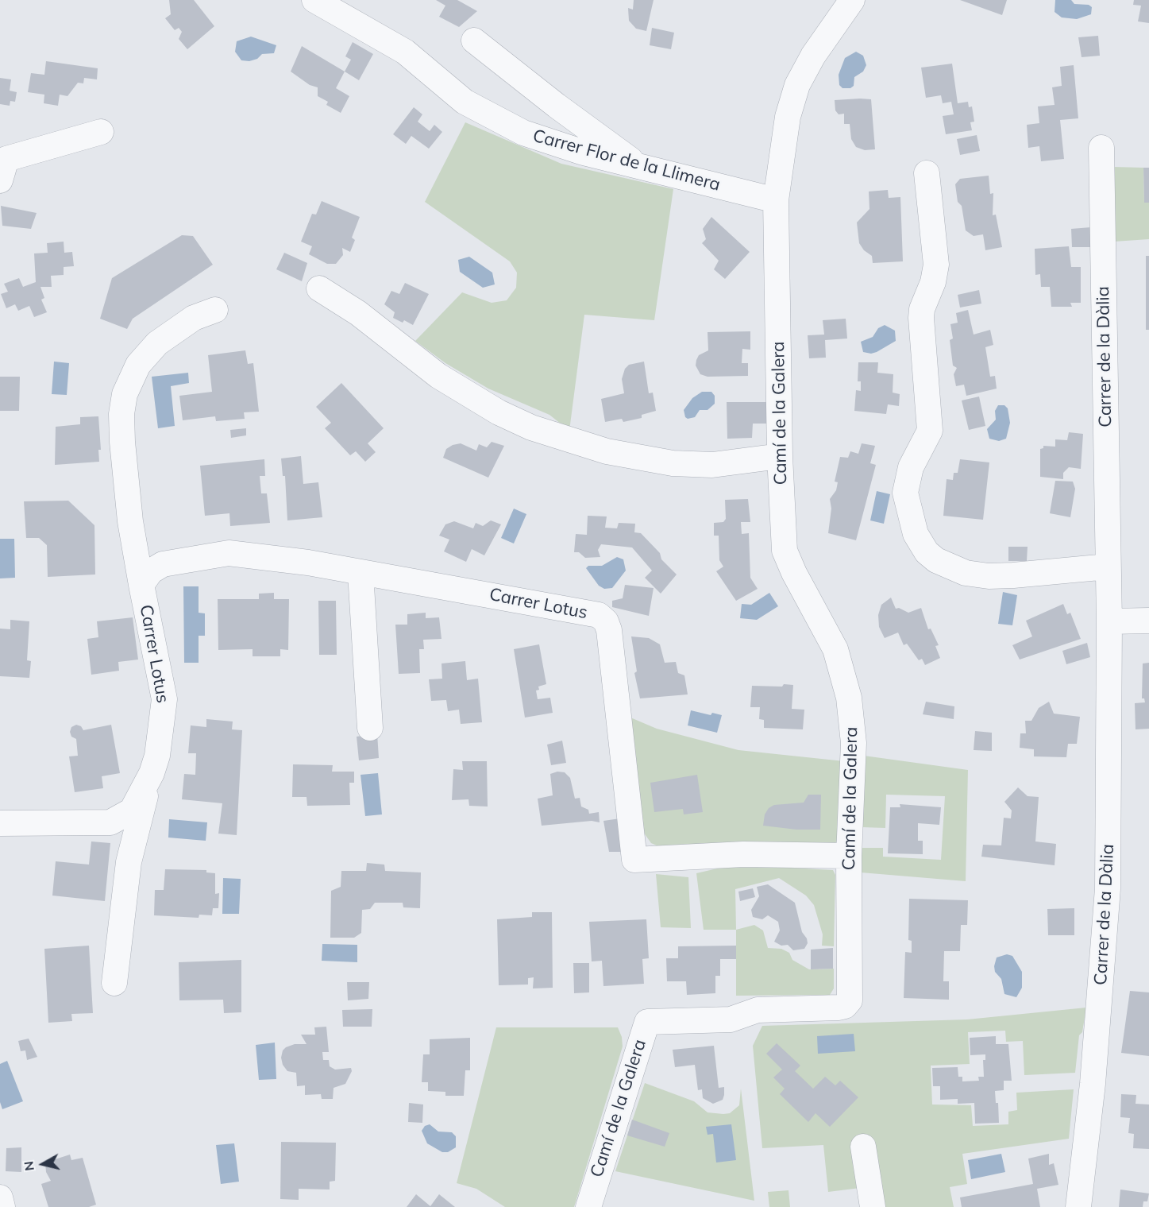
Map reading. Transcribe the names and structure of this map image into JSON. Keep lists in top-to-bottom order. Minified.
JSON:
{"streets":{"street":["Carrer Flor de la Llimera","Carrer de la Dàlia","Camí de la Galera","Carrer Lotus"]},"crossings":[["Carrer Flor de la Llimera","Camí de la Galera"],["Camí de la Galera","Carrer Lotus"]],"north":"left"}
